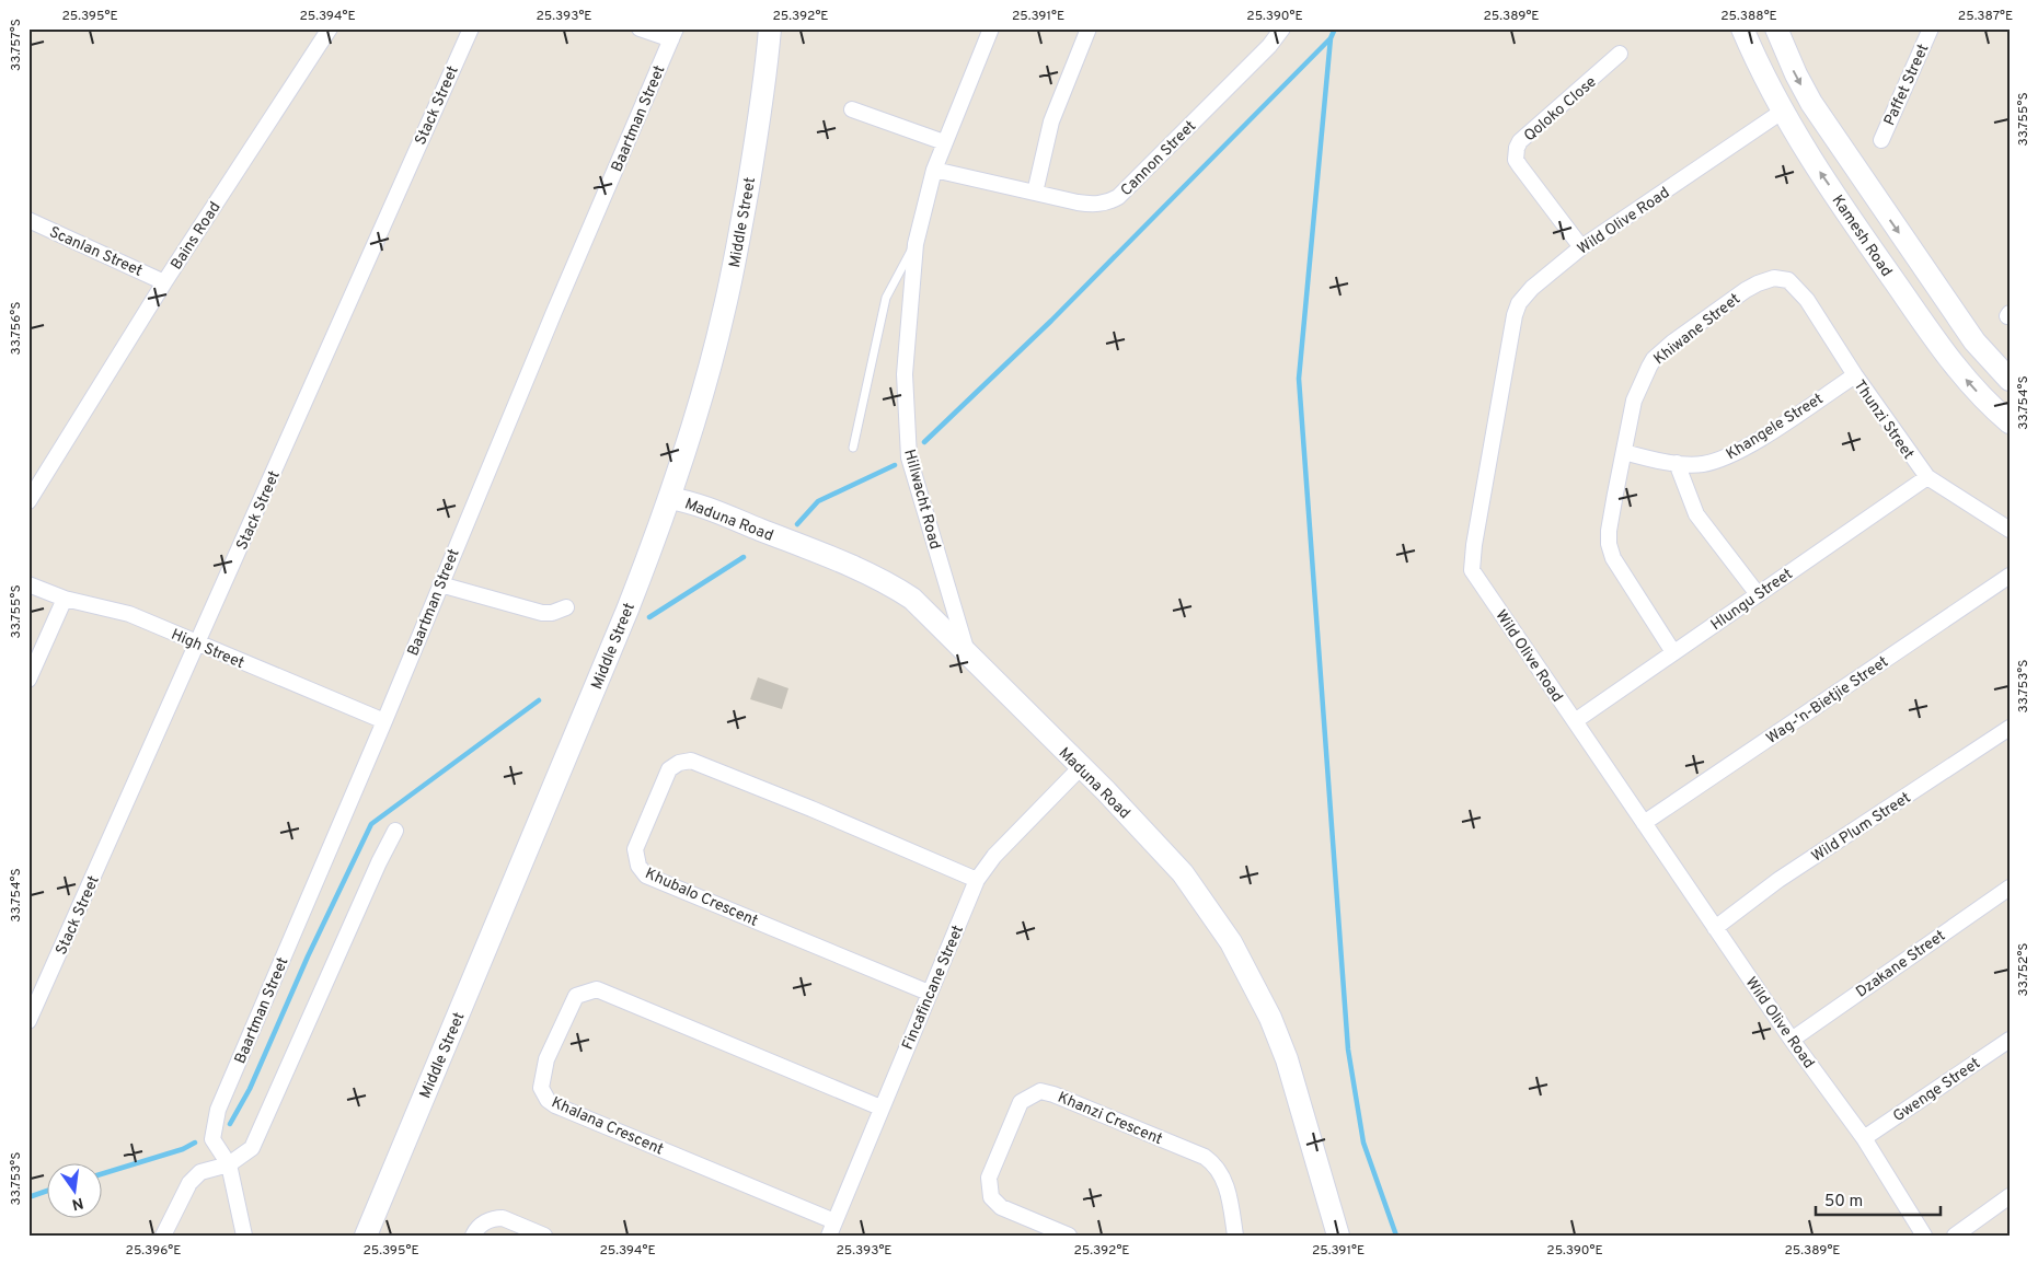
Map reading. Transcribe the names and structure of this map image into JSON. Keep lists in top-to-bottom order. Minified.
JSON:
{"streets":{"main road":["Middle Street","Kamesh Road","Maduna Road"],"street":["Paffet Street","Stack Street","Qoloko Close","Baartman Street","Cannon Street","Wild Olive Road","Bains Road","Scanlan Street","Khiwane Street","Thunzi Street","Khangele Street","Hillwacht Road","Hlungu Street","High Street","Wag-'n-Bietjie Street","Wild Plum Street","Khubalo Crescent","Dzakane Street","Fincafincane Street","Gwenge Street","Khanzi Crescent","Khalana Crescent"]},"crossings":[["Stack Street","High Street"],["Qoloko Close","Wild Olive Road"],["Baartman Street","High Street"],["Cannon Street","Hillwacht Road"],["Wild Olive Road","Kamesh Road"],["Wild Olive Road","Hlungu Street"],["Wild Olive Road","Wag-'n-Bietjie Street"],["Wild Olive Road","Wild Plum Street"],["Wild Olive Road","Dzakane Street"],["Wild Olive Road","Gwenge Street"],["Middle Street","Maduna Road"],["Bains Road","Scanlan Street"],["Khiwane Street","Thunzi Street"],["Khiwane Street","Khangele Street"],["Khiwane Street","Hlungu Street"],["Thunzi Street","Khangele Street"],["Thunzi Street","Hlungu Street"],["Hillwacht Road","Maduna Road"],["Maduna Road","Fincafincane Street"],["Khubalo Crescent","Fincafincane Street"],["Fincafincane Street","Khalana Crescent"]],"scale_bar":"50 m","north":"bottom","coordinates":["25.395°E","25.394°E","25.393°E","25.392°E","25.391°E","25.390°E","25.389°E","25.388°E","25.387°E","33.757°S","33.755°S","33.756°S","33.754°S","33.753°S","33.752°S","25.396°E"]}
